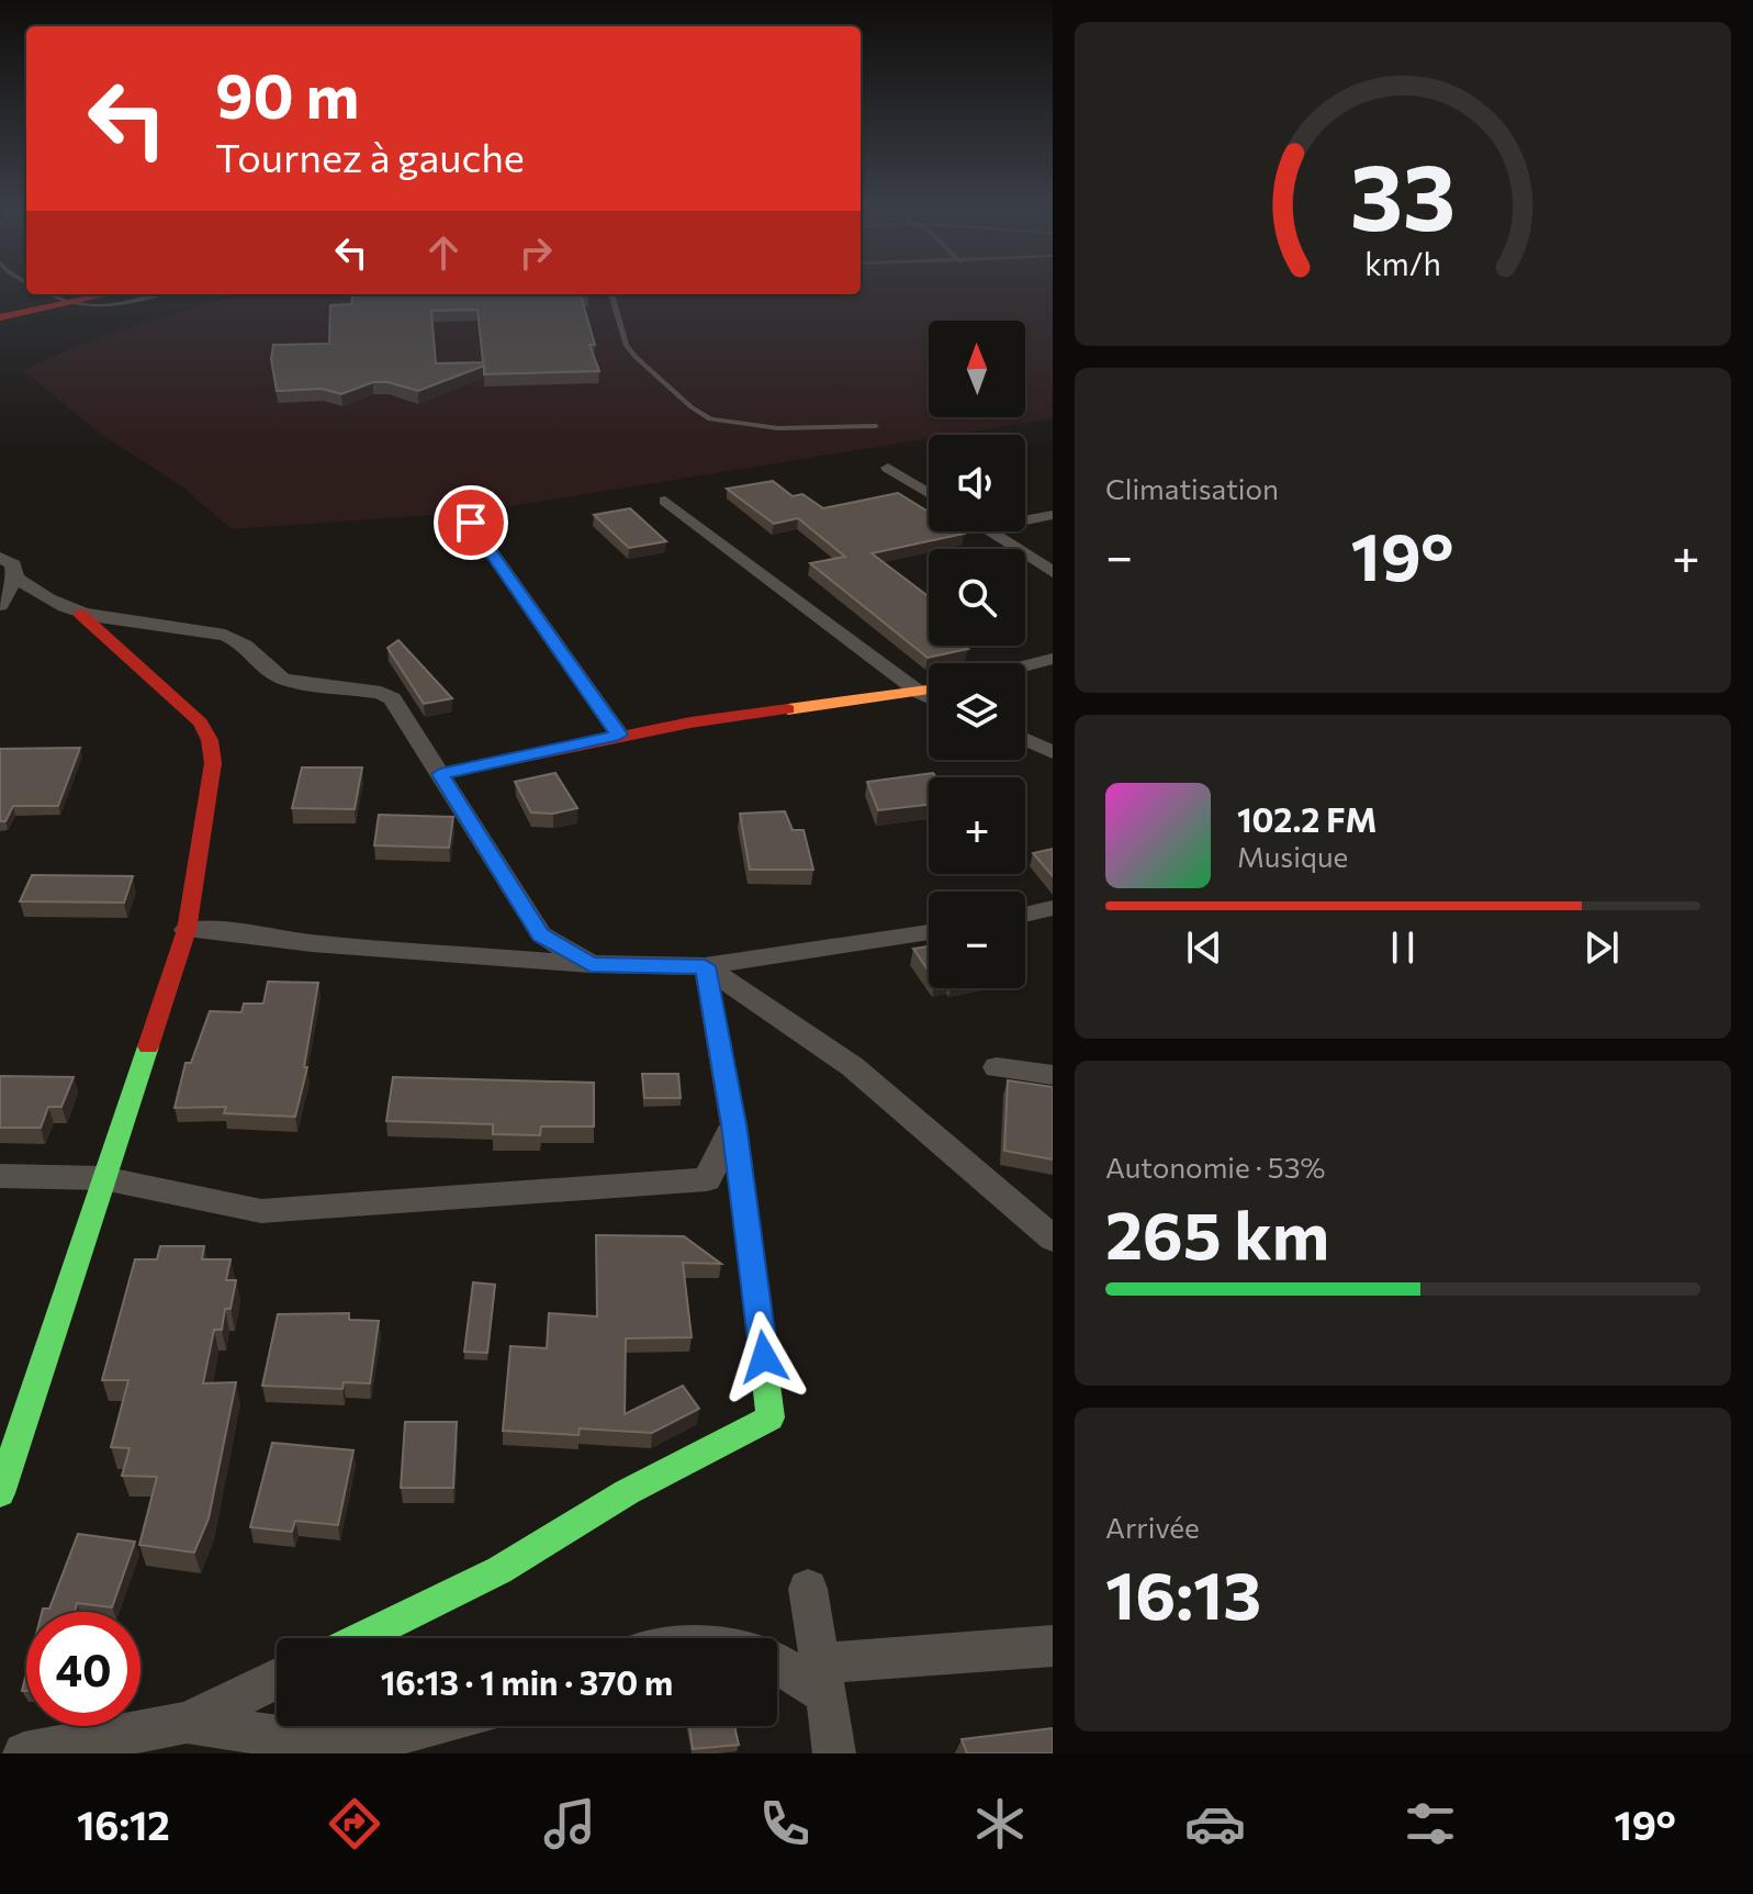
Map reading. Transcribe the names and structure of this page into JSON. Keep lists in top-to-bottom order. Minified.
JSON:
{"north":"top","page":{"turn":["90 m","Tournez à gauche"],"map_buttons":["+","−"],"tile":["Climatisation",["Autonomie · 53%","265 km"],["Arrivée","16:13"]],"heat":["−","19°","+"],"song":["102.2 FM","Musique"],"limit":"40","trip":"16:13 · 1 min · 370 m","tabs":["16:12","19°"],"gauge":["33","km/h"]}}
